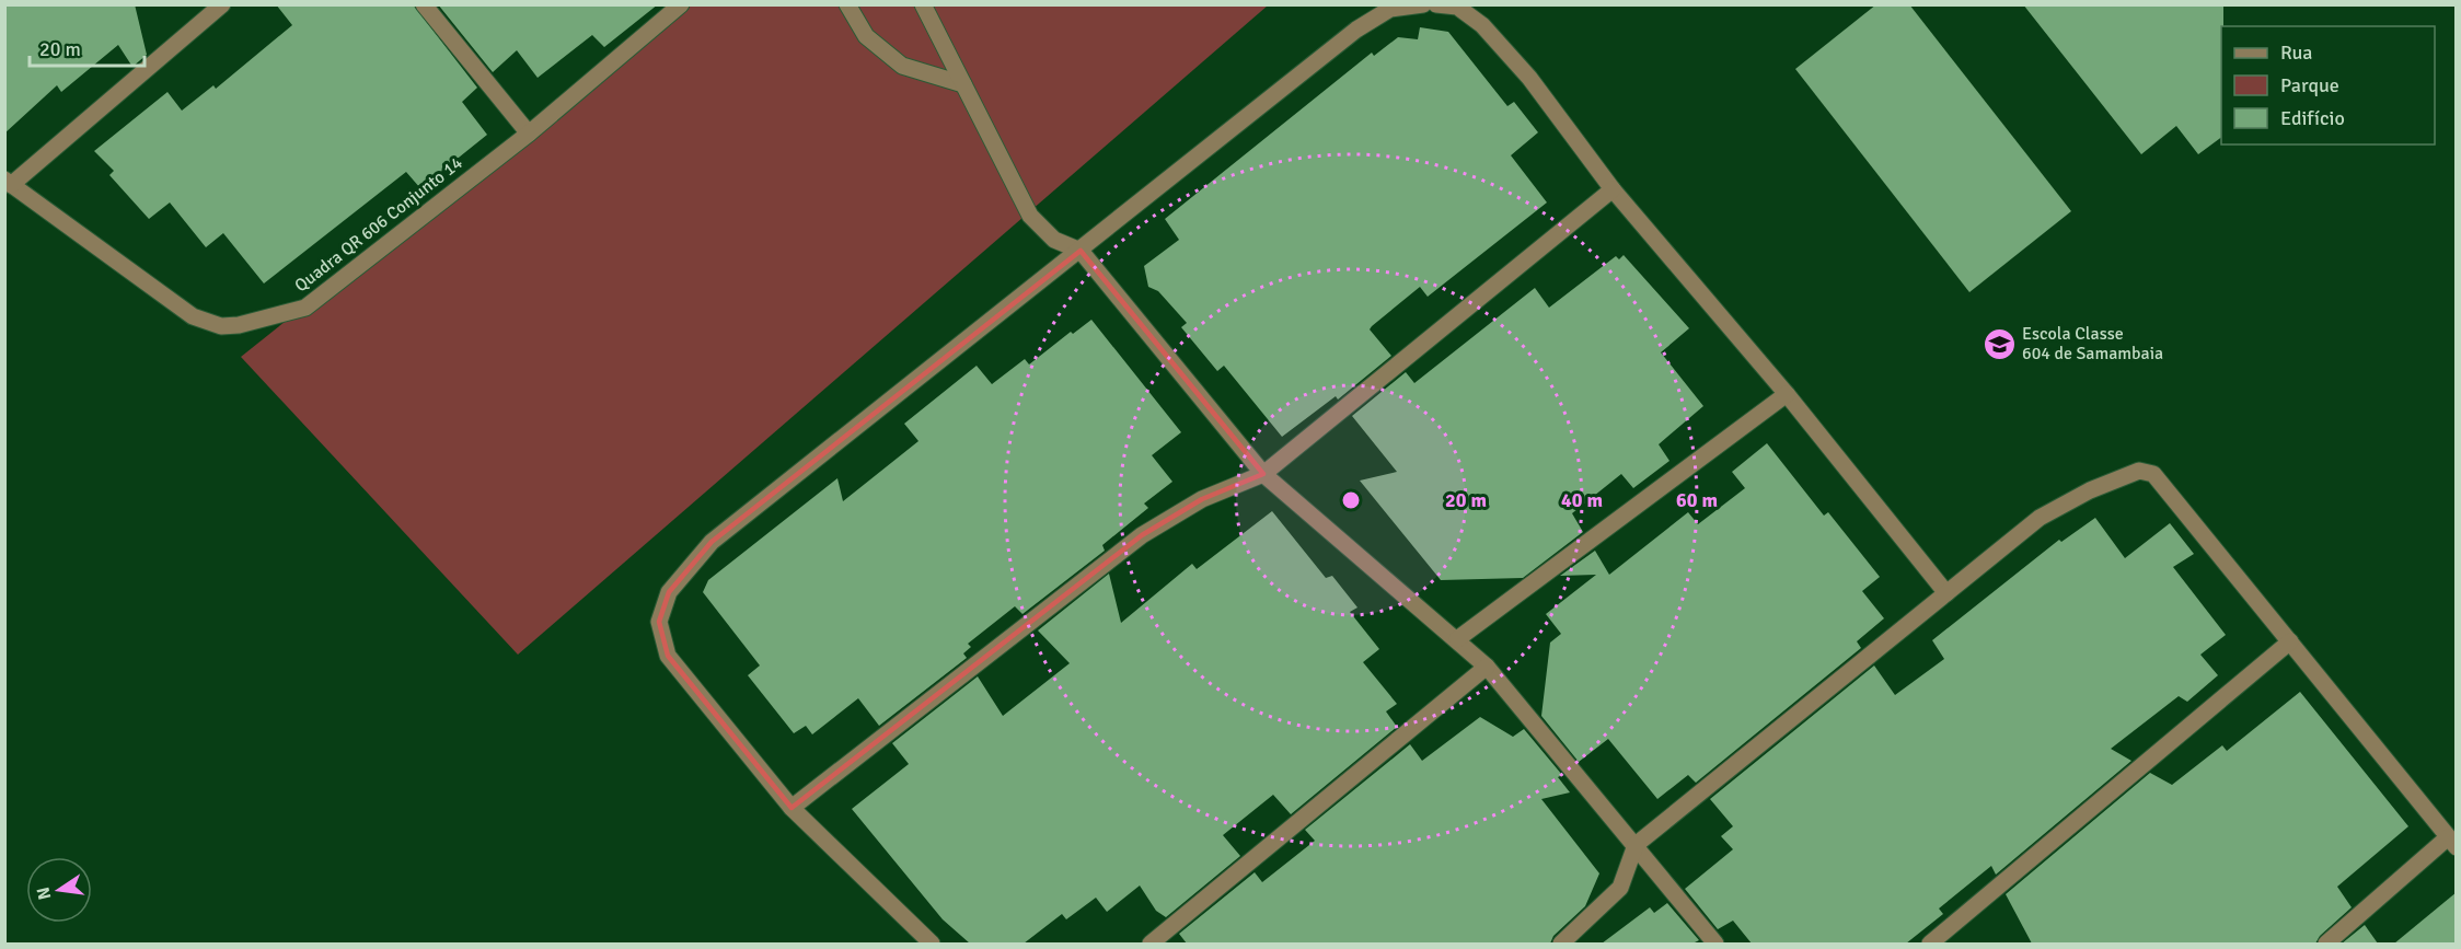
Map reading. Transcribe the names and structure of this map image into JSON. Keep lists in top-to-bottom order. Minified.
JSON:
{"streets":{"street":["Quadra QR 606 Conjunto 14"]},"places":{"school or university":["Escola Classe 604 de Samambaia"]},"legend":["Rua","Parque","Edifício"],"scale_bar":"20 m","north":"left","rings":["20 m","40 m","60 m"]}
